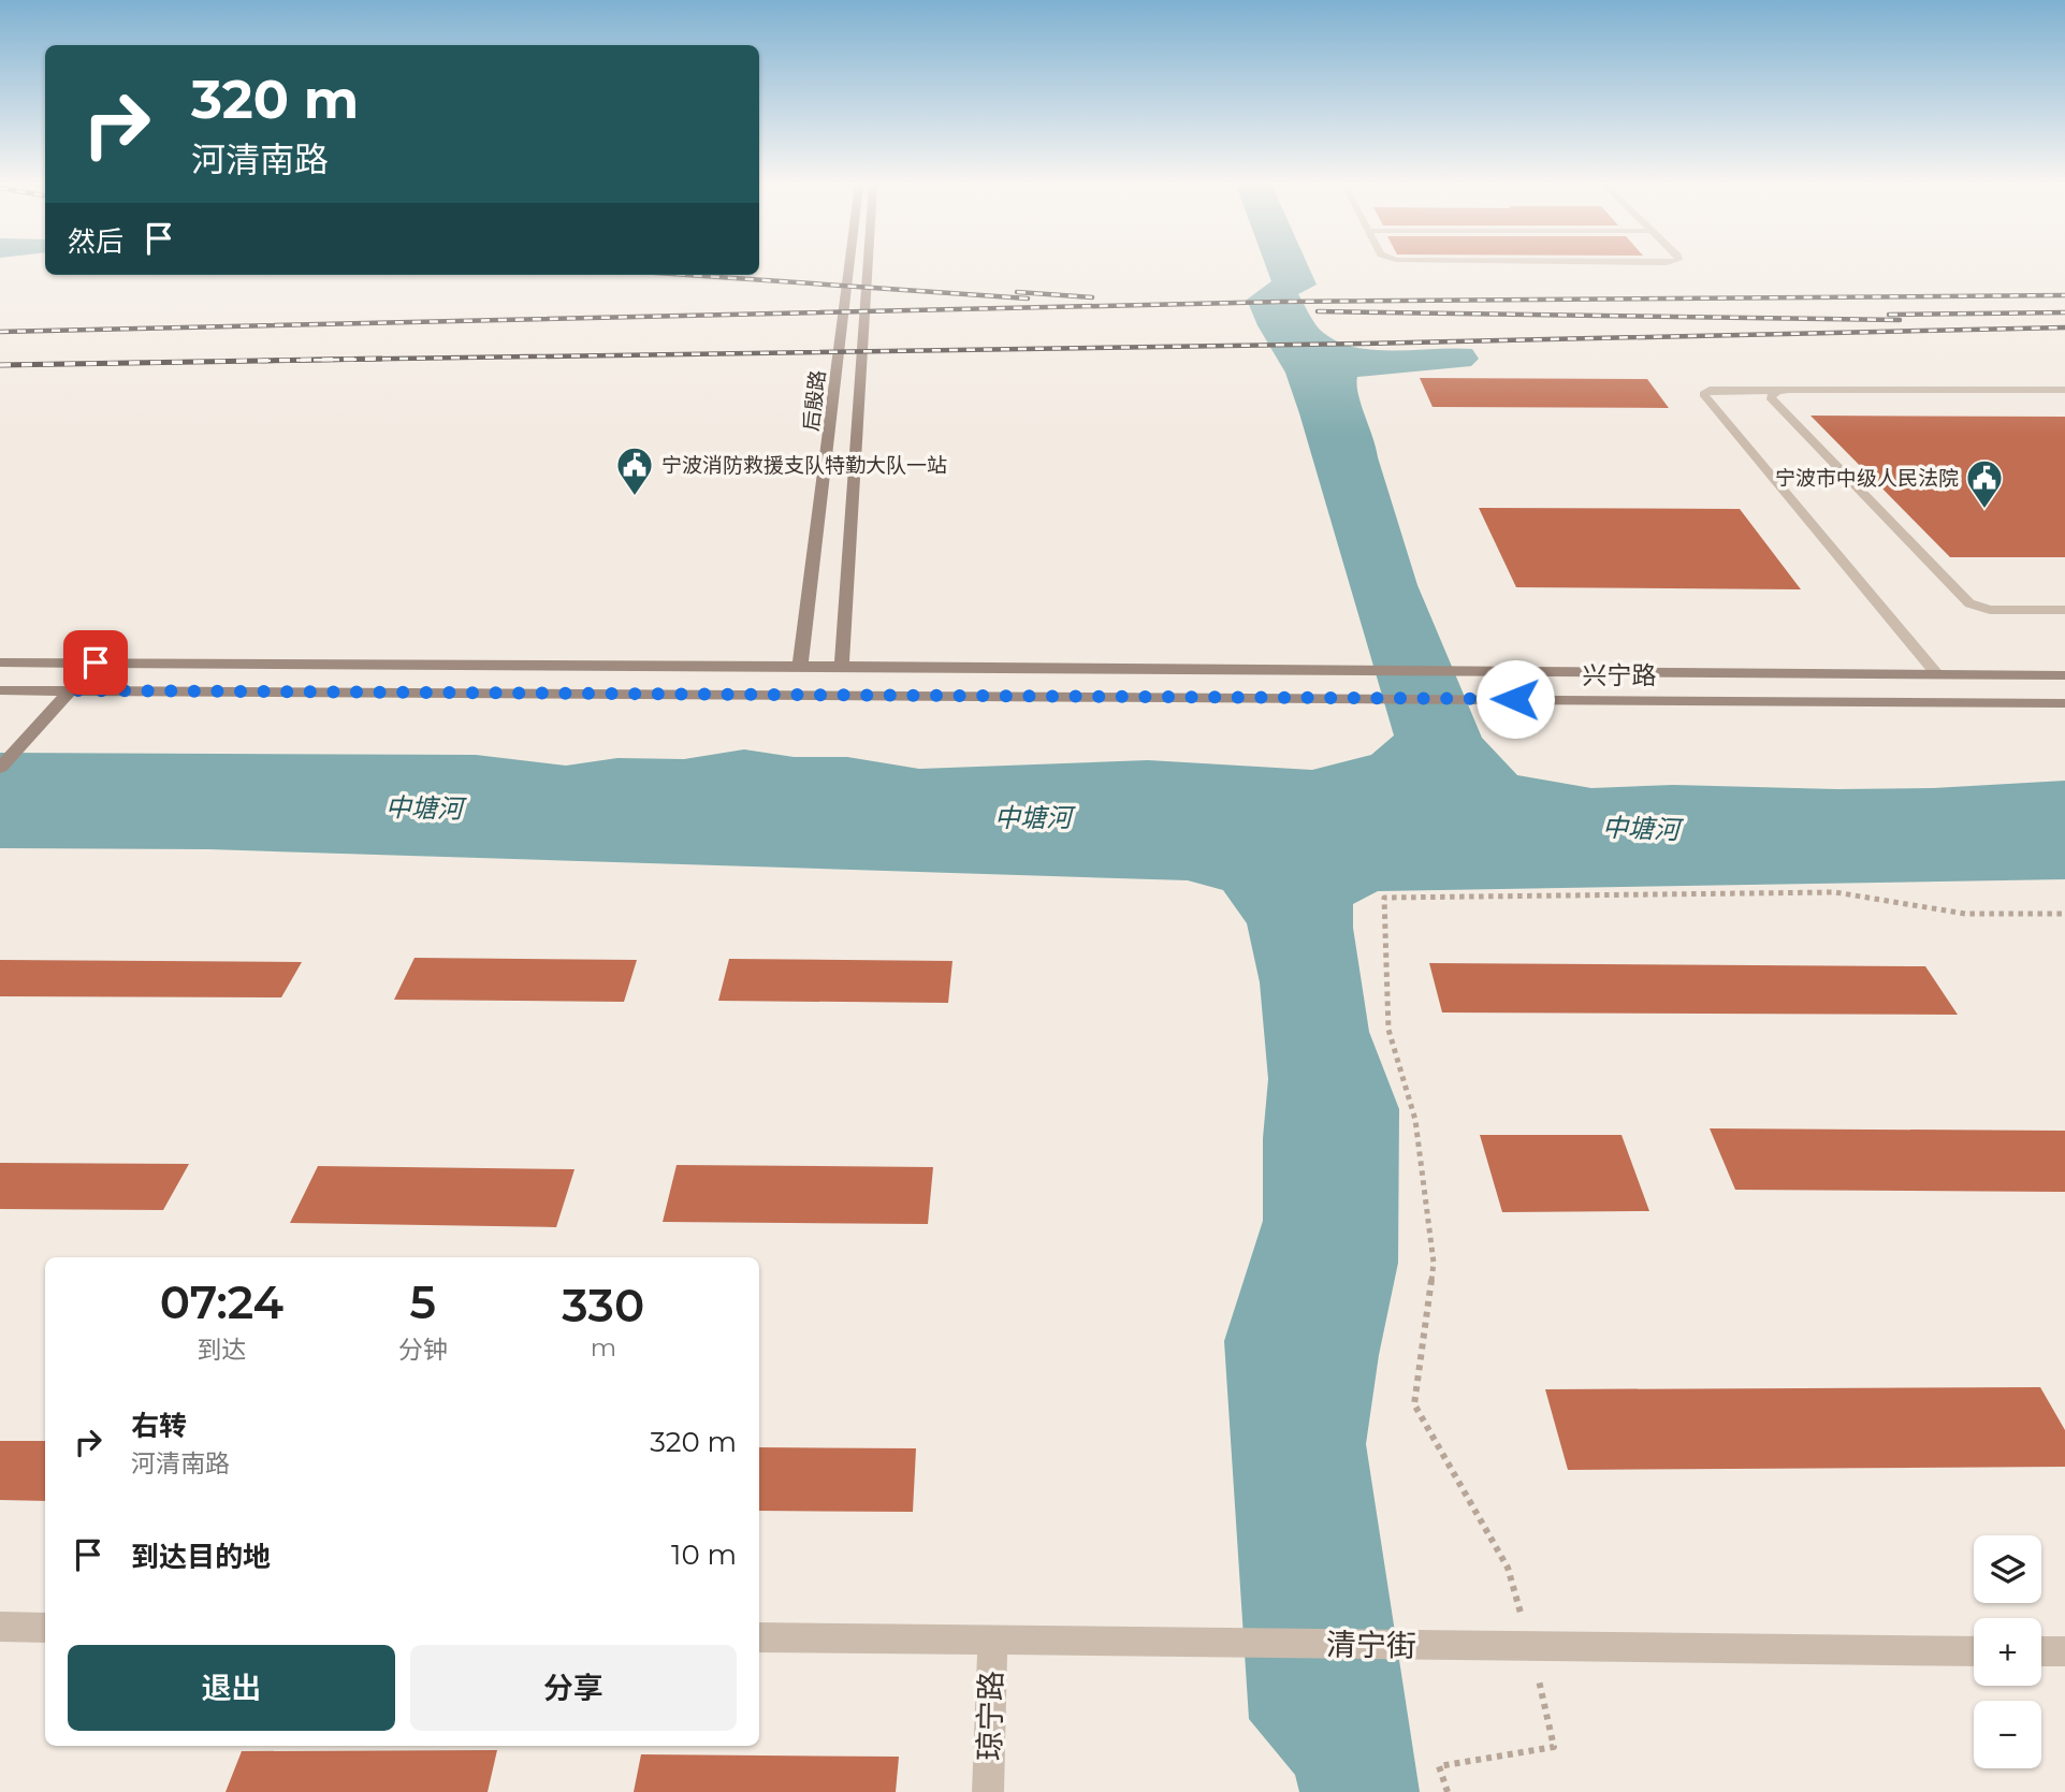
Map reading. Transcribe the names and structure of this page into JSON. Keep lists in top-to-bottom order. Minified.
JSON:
{"streets":{"main road":["后殷路","兴宁路"],"street":["清宁街","琼宁路"]},"crossings":[["清宁街","琼宁路"]],"water":["中塘河"],"places":{"public building":["宁波消防救援支队特勤大队一站","宁波市中级人民法院"]},"page":{"turn":["320 m","河清南路"],"then":"然后","eta":["07:24","到达","5","分钟","330","m"],"list":[{"name":"右转","note":"河清南路","value":"320 m"},{"name":"到达目的地","value":"10 m"}],"map_buttons":["+","−"],"buttons":["退出","分享"]}}
